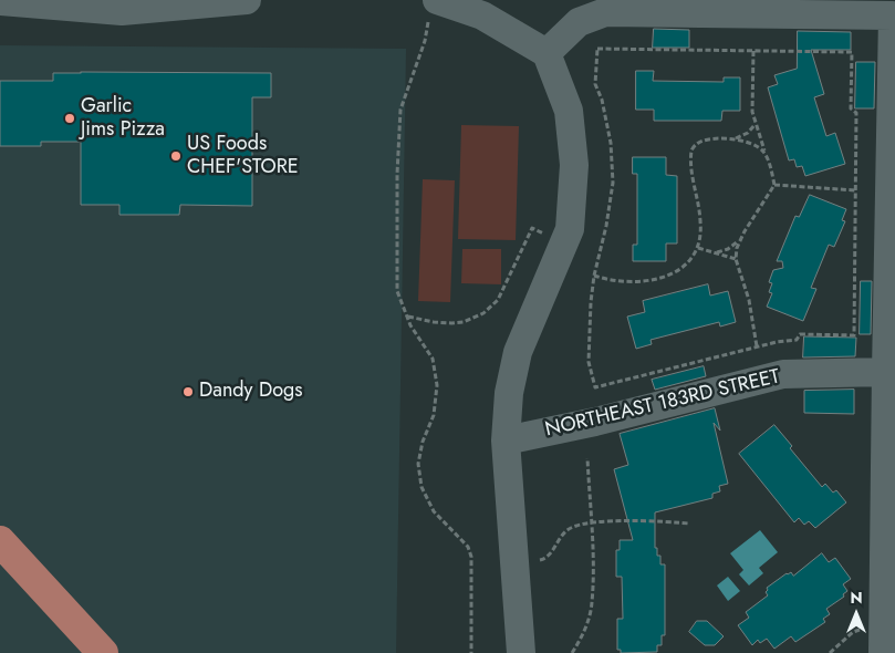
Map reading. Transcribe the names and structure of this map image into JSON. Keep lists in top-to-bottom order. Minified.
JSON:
{"streets":{"street":["NORTHEAST 183RD STREET"]},"places":["Garlic Jims Pizza","US Foods CHEF'STORE","Dandy Dogs"],"north":"top"}
